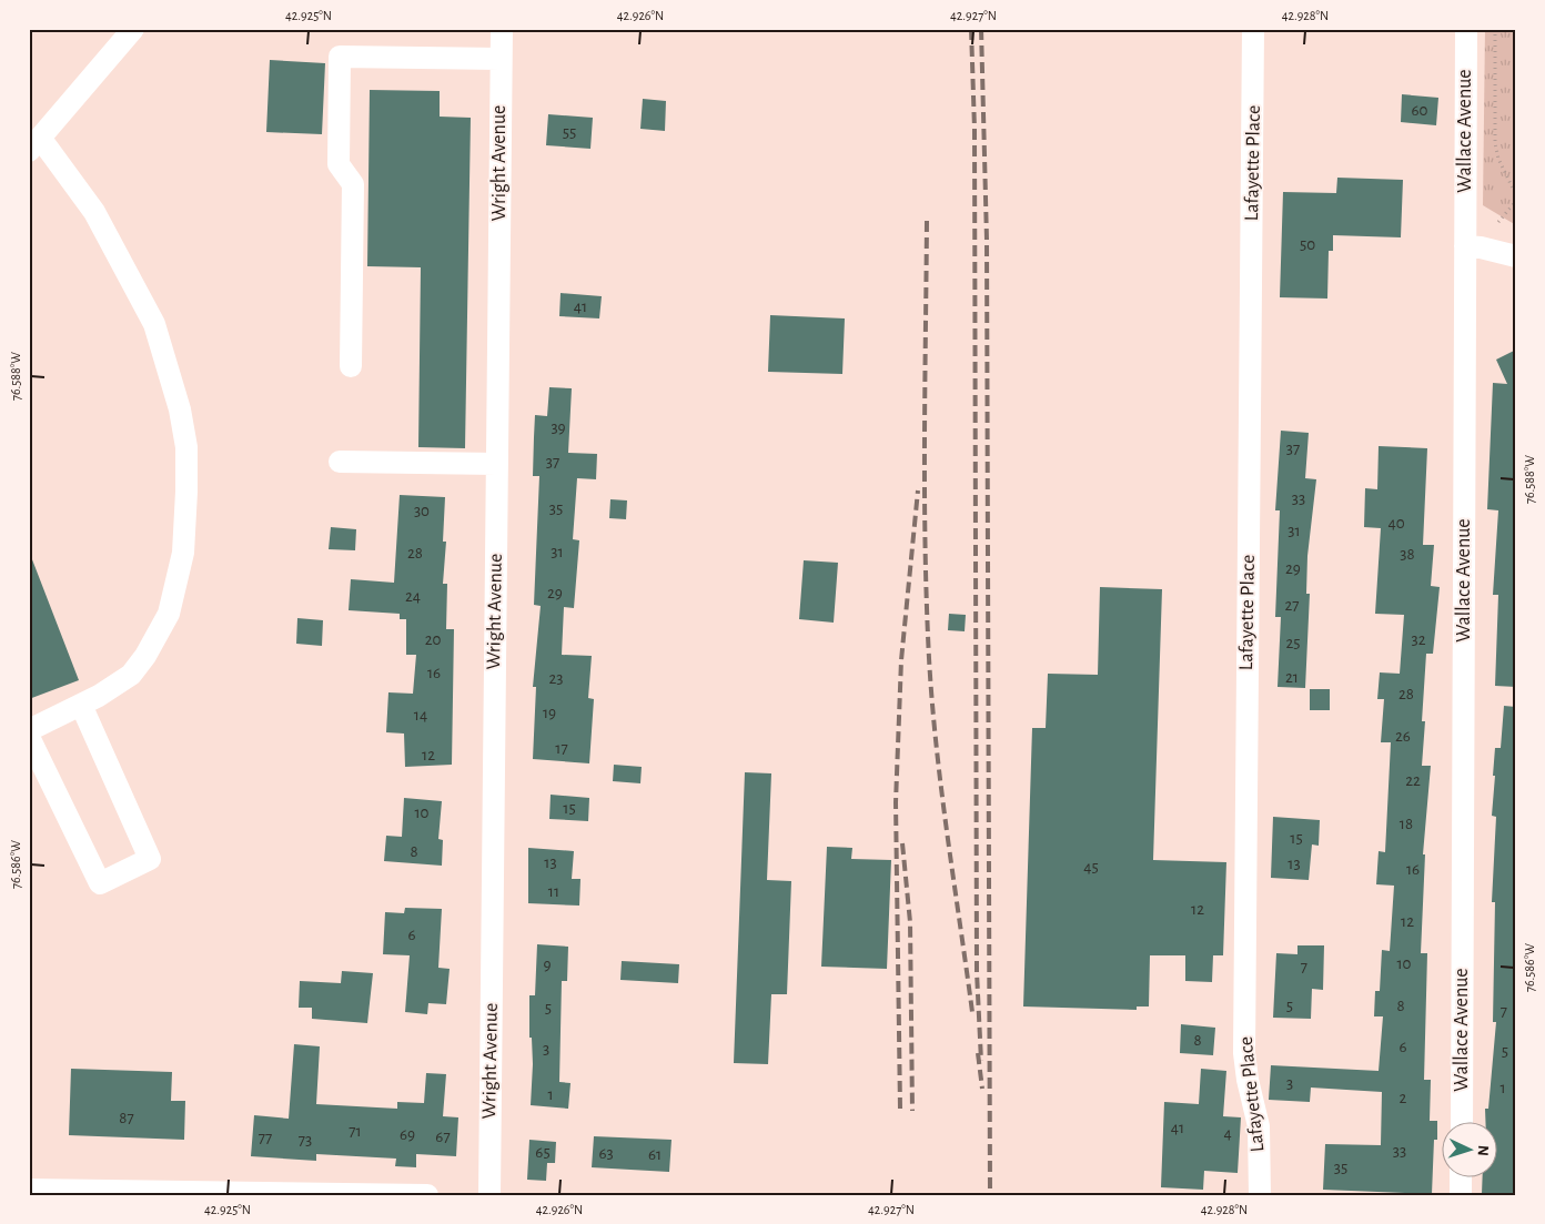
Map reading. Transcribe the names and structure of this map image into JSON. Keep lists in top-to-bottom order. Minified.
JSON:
{"streets":{"street":["Wallace Avenue","Wright Avenue","Lafayette Place"]},"house_numbers":["60","55","50","41","39","37","37","33","35","30","40","31","31","28","38","29","29","24","27","20","32","25","16","21","23","28","19","14","26","17","12","22","15","10","18","15","8","13","13","45","16","11","12","12","6","10","9","7","5","8","5","7","8","6","3","5","3","1","1","2","87","41","71","4","69","67","77","73","33","65","63","61","35"],"north":"right","coordinates":["42.925°N","42.926°N","42.927°N","42.928°N","76.588°W","76.586°W"]}
